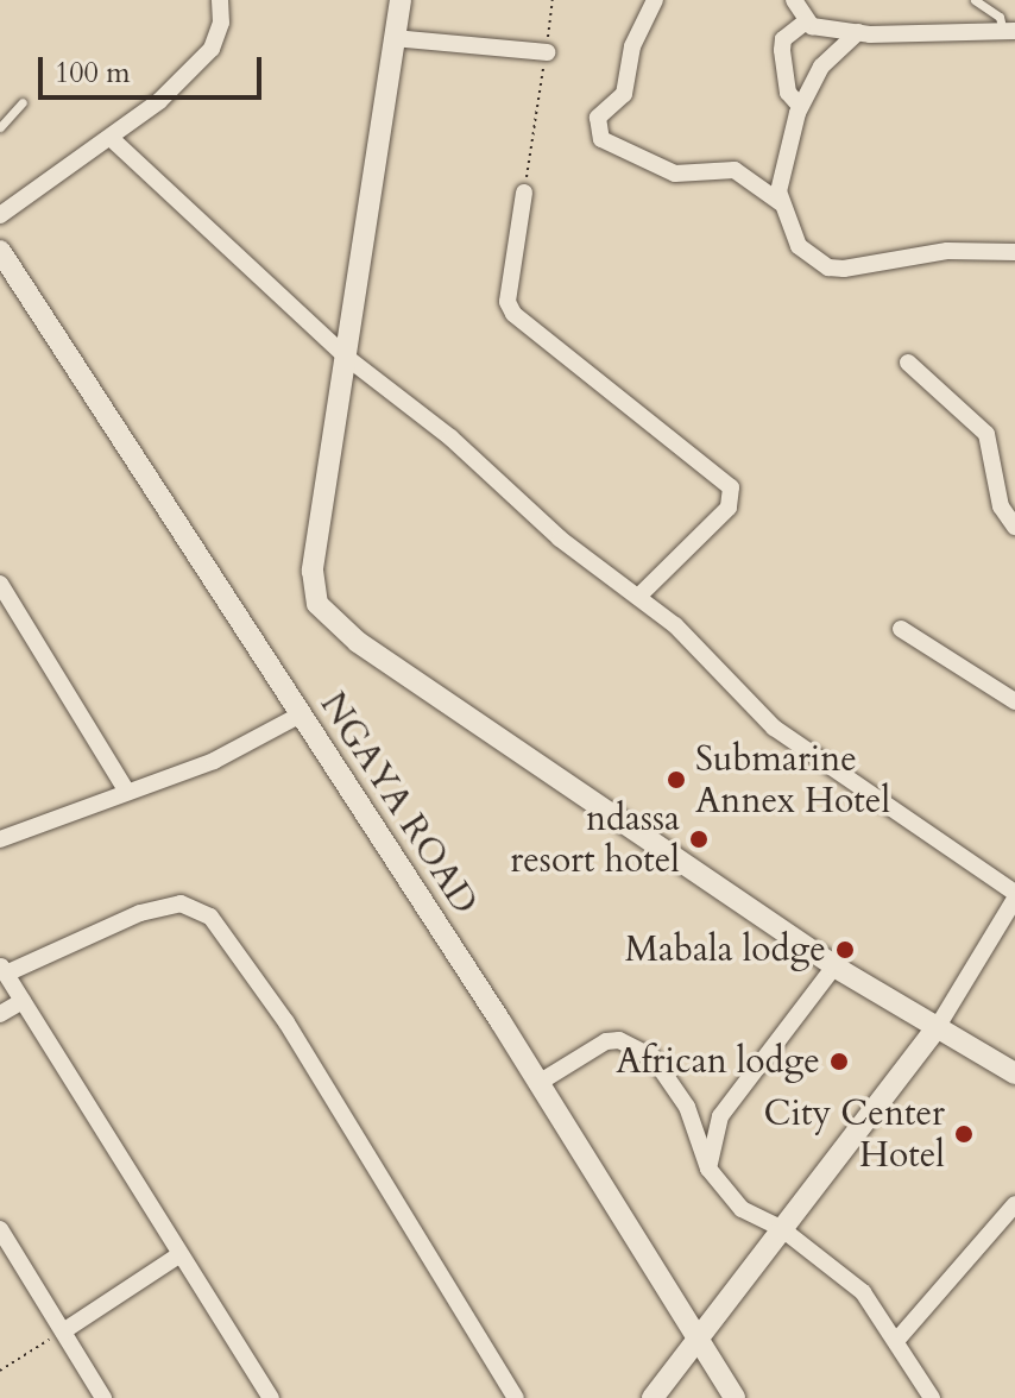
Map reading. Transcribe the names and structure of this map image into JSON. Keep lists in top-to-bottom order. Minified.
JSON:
{"streets":{"street":["NGAYA ROAD"]},"places":["Submarine Annex Hotel","ndassa resort hotel","Mabala lodge","African lodge","City Center Hotel"],"scale_bar":"100 m"}
